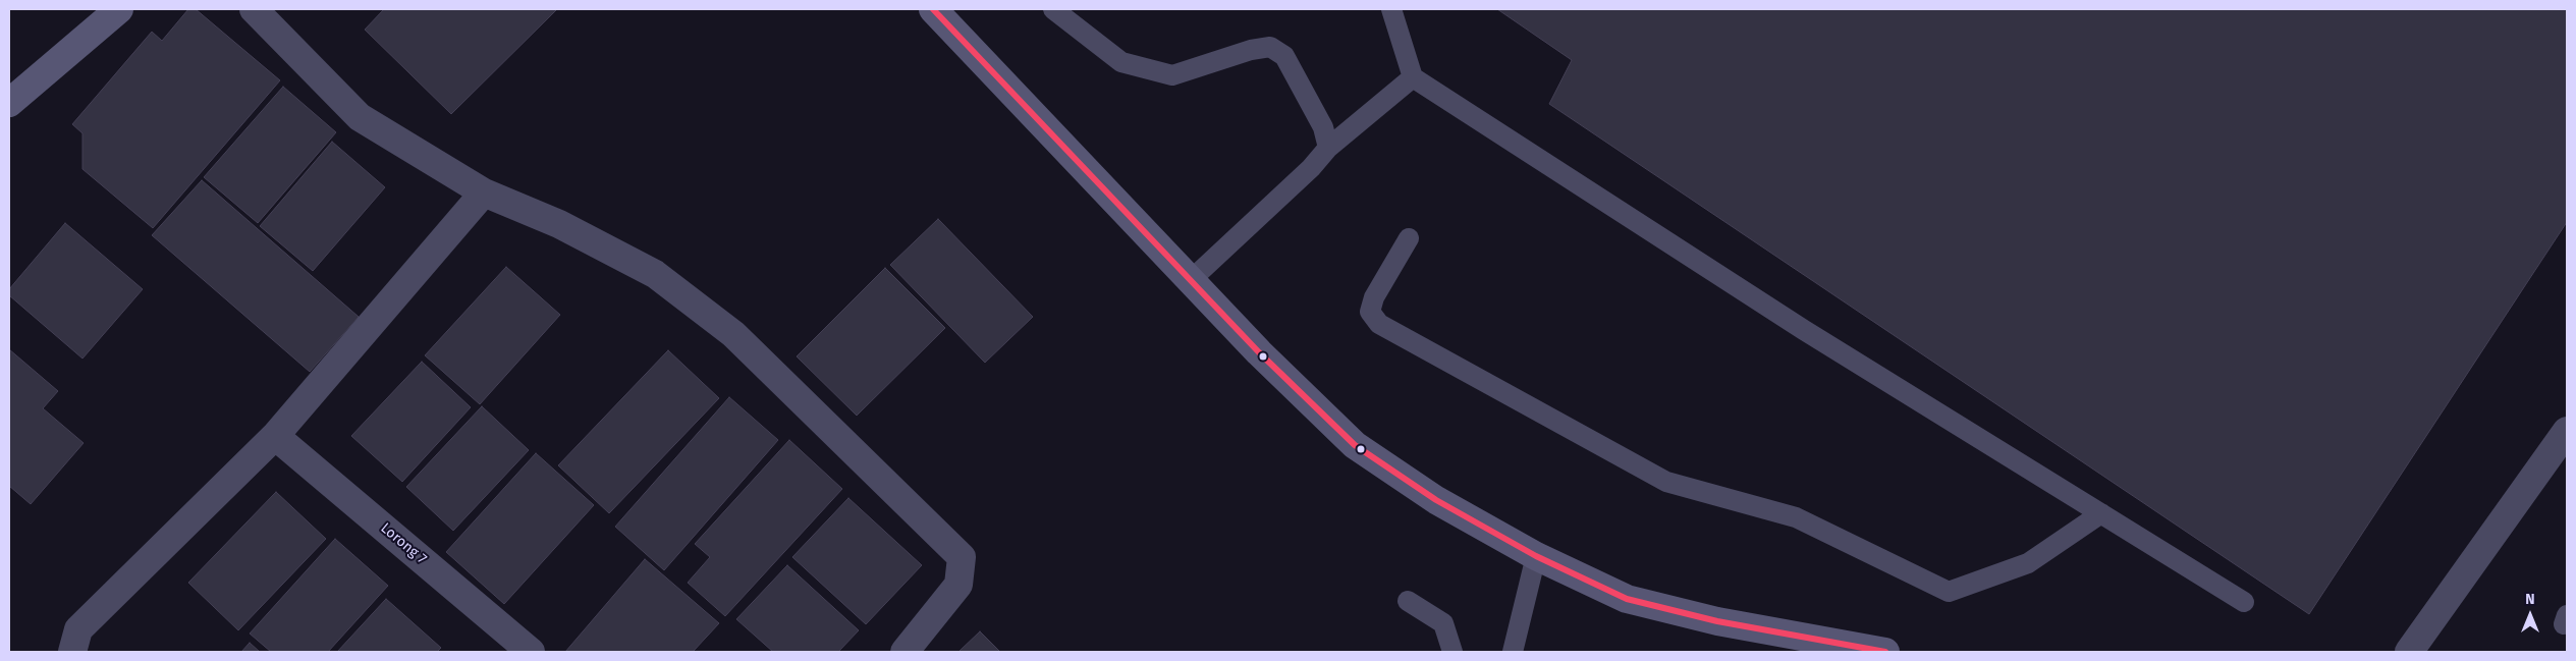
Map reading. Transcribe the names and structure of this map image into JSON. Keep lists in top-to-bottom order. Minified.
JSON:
{"streets":{"street":["Lorong 7"]},"north":"top"}
